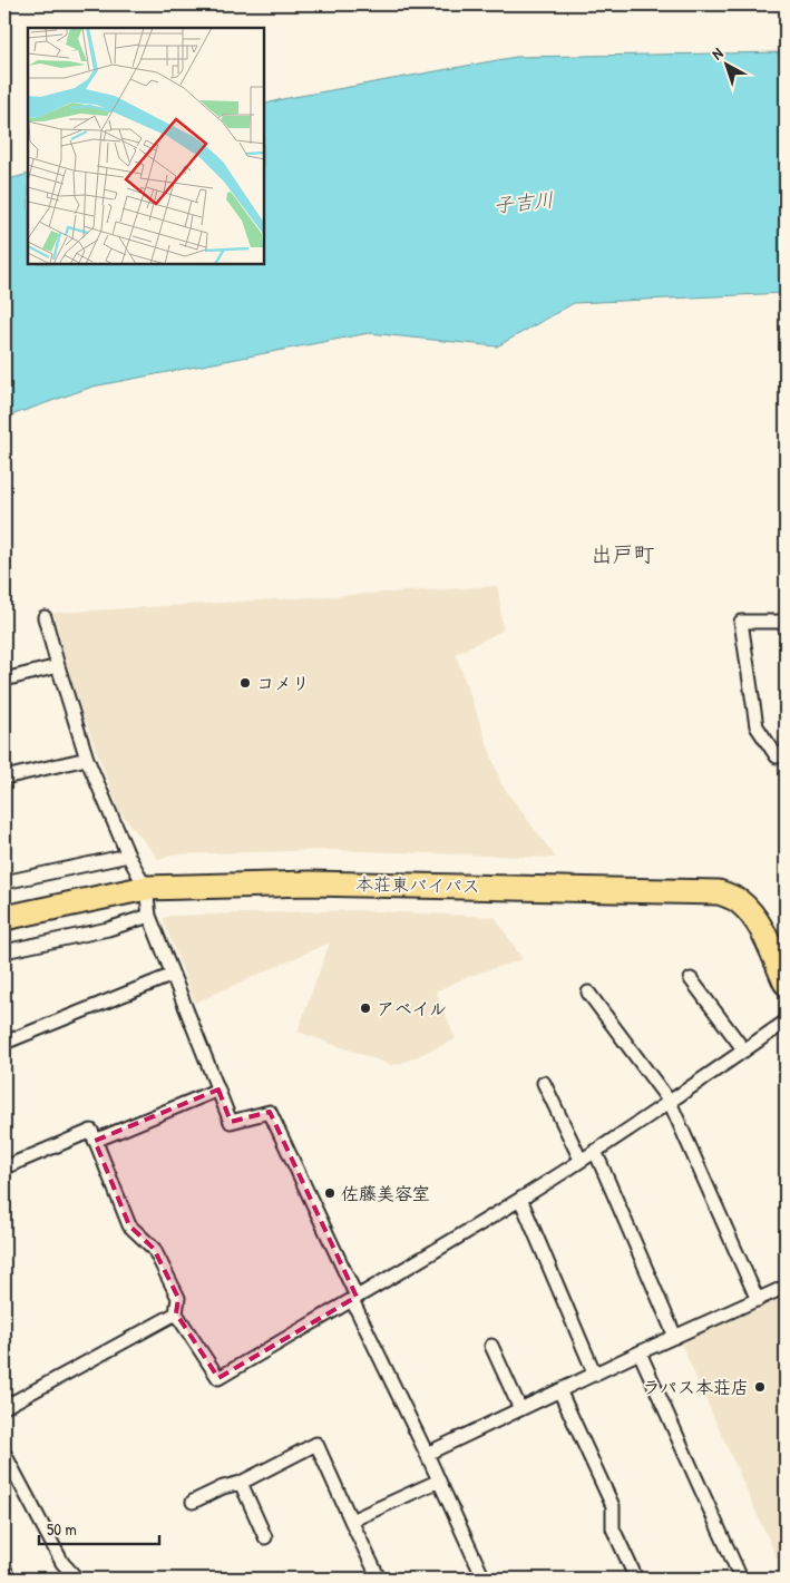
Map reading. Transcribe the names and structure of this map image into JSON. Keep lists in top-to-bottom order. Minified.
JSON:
{"streets":{"highway":["本荘東バイパス"]},"districts":["出戸町"],"water":["子吉川"],"places":["コメリ","アベイル","佐藤美容室","ラパス本荘店"],"scale_bar":"50 m","north":"top left"}
